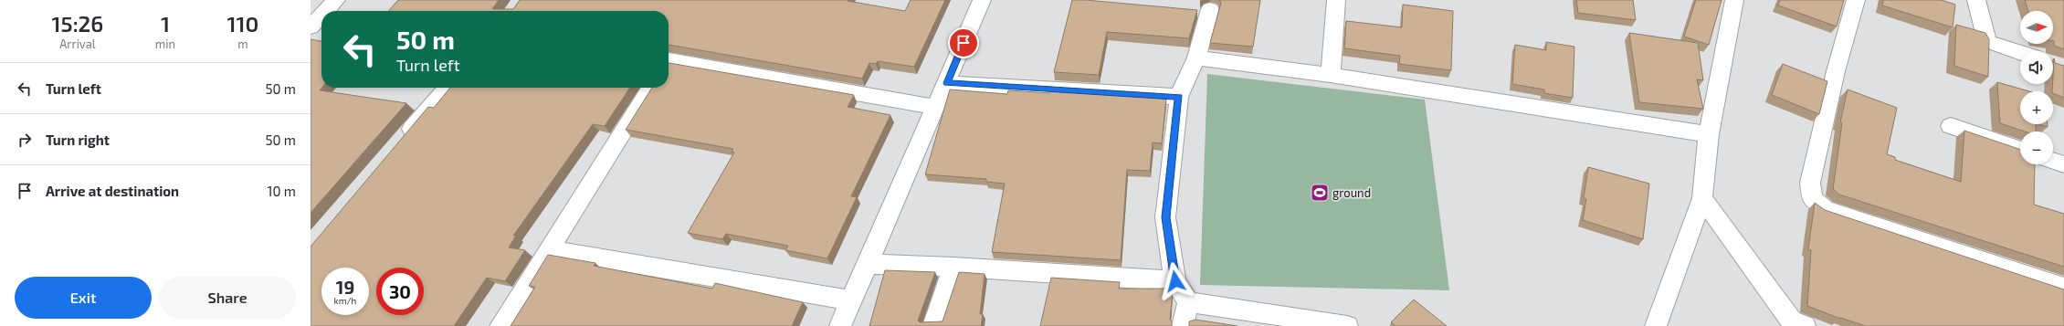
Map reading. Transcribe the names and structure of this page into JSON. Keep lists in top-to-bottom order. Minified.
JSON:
{"places":{"sports":["ground"]},"north":"right","page":{"eta":["15:26","Arrival","1","min","110","m"],"map_buttons":["+","−"],"turn":["50 m","Turn left"],"list":[{"name":"Turn left","value":"50 m"},{"name":"Turn right","value":"50 m"},{"name":"Arrive at destination","value":"10 m"}],"speed":"19 km/h","limit":"30","buttons":["Exit","Share"]}}
